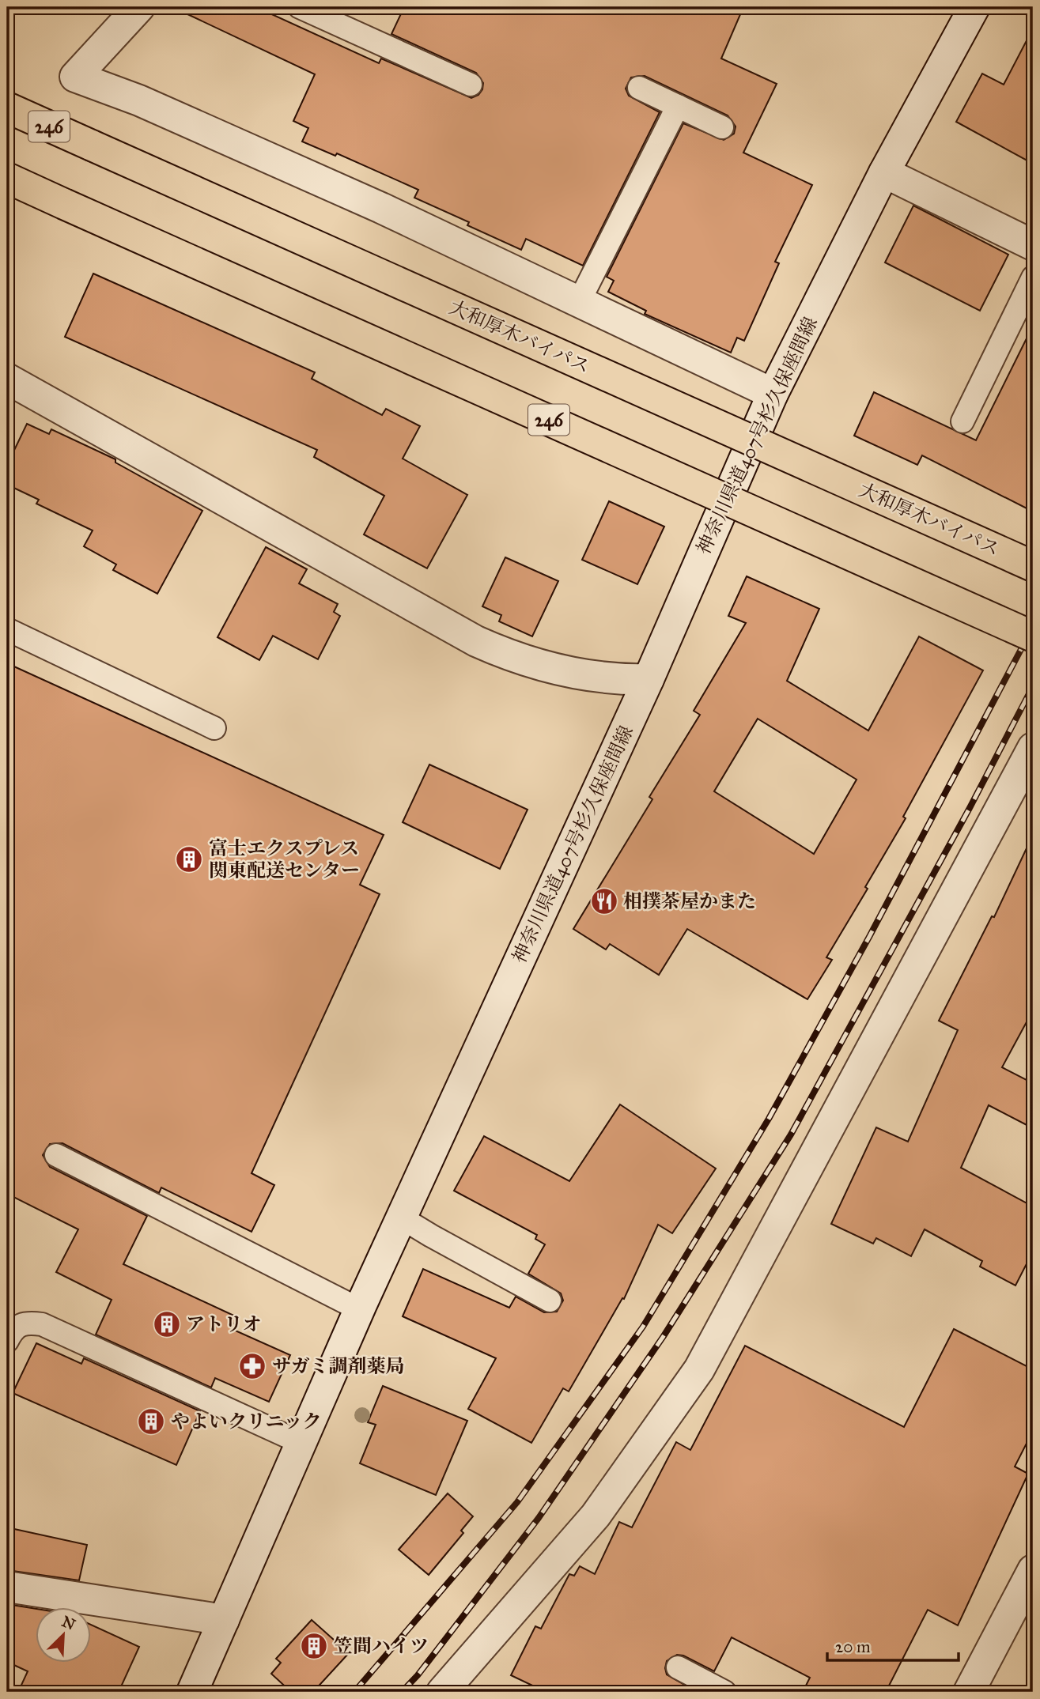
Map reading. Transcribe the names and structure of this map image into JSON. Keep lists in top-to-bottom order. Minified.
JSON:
{"streets":{"highway":["246","大和厚木バイパス"],"street":["神奈川県道407号杉久保座間線"]},"places":{"building":["富士エクスプレス 関東配送センター","アトリオ","やよいクリニック","笠間ハイツ"],"restaurant":["相撲茶屋かまた"],"pharmacy":["サガミ調剤薬局"]},"scale_bar":"20 m","north":"top right"}
